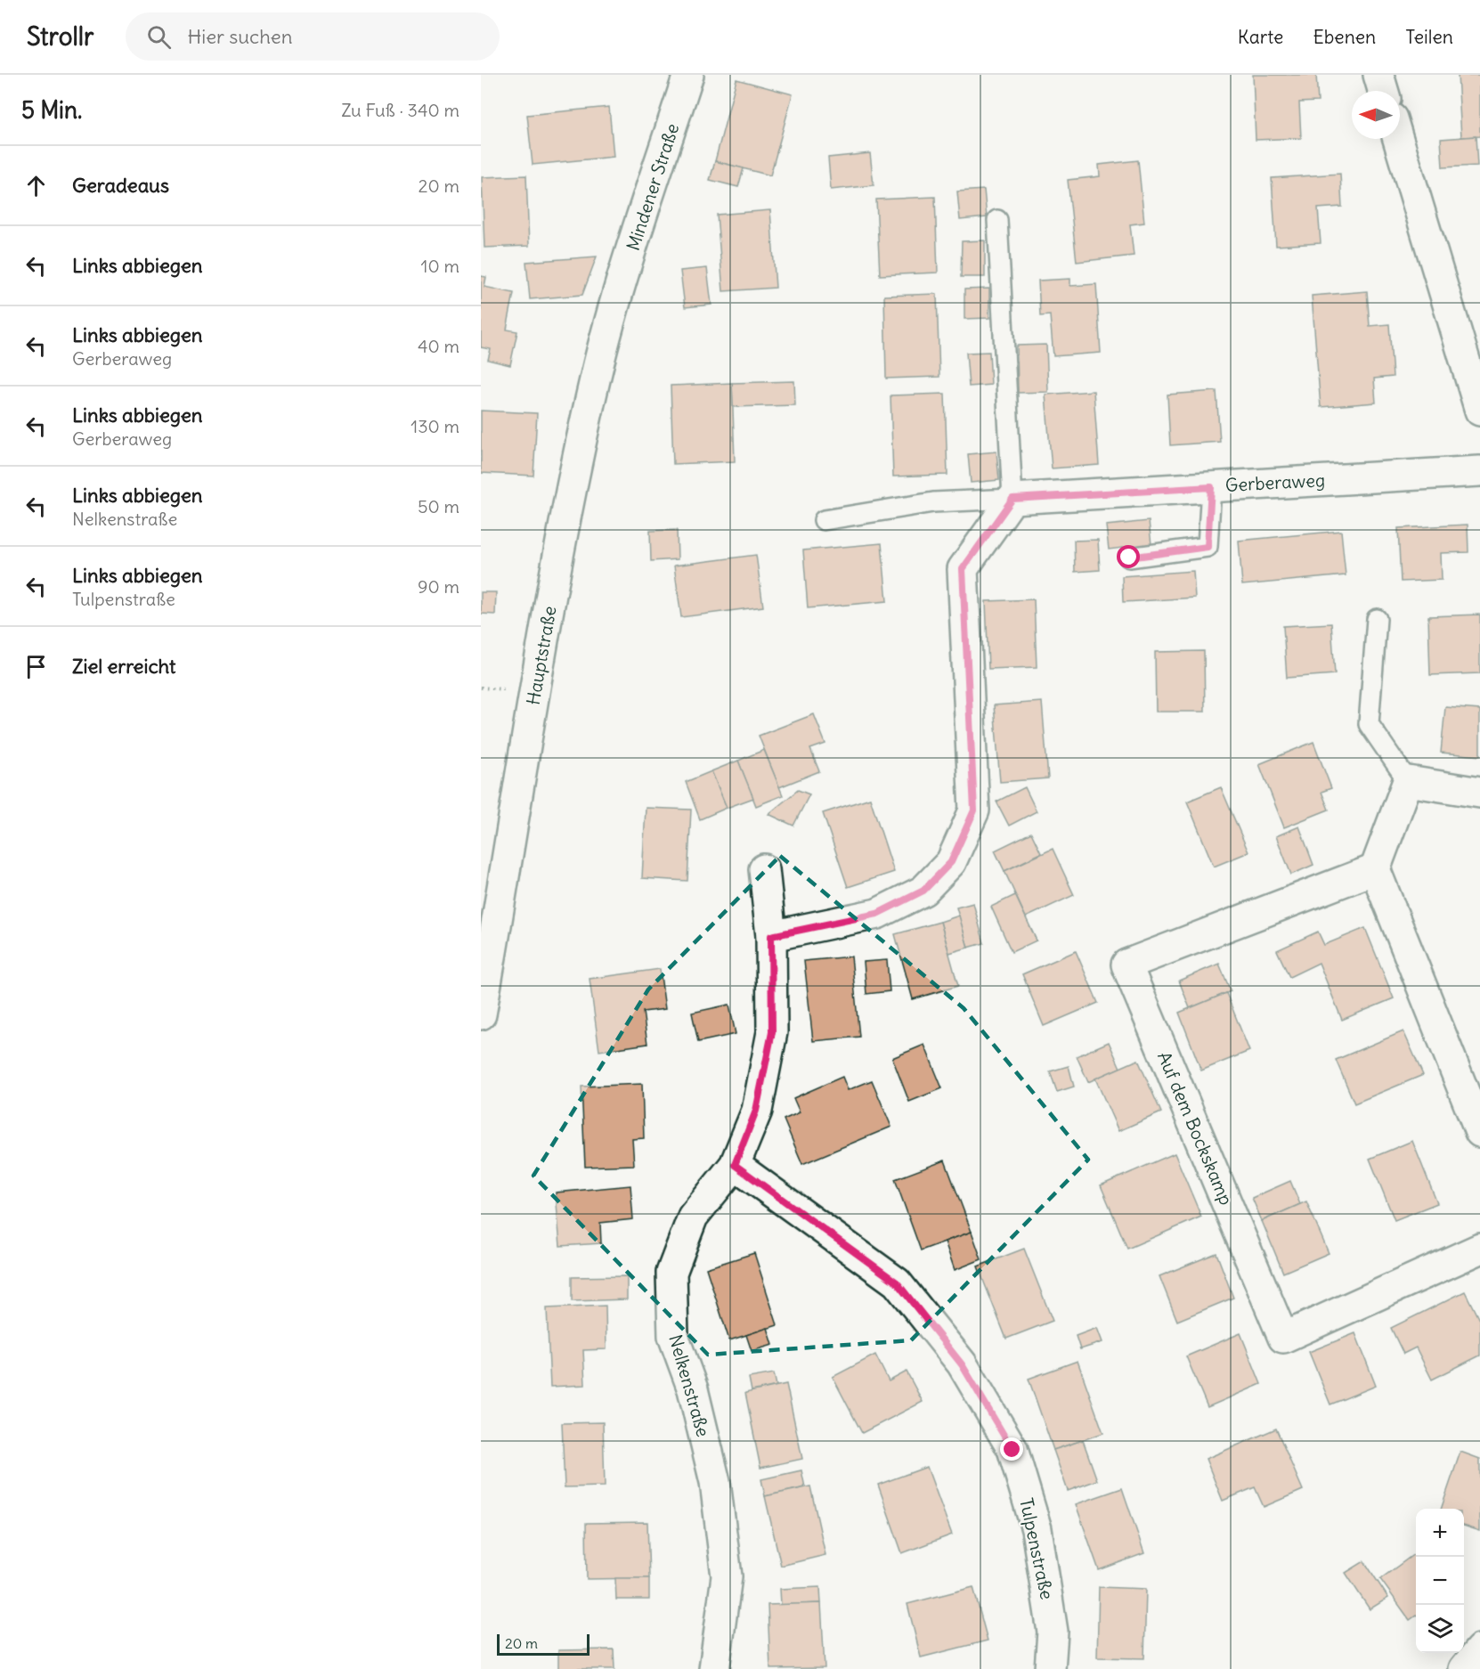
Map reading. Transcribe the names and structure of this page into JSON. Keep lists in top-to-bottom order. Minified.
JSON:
{"streets":{"street":["Mindener Straße","Gerberaweg","Hauptstraße","Auf dem Bockskamp","Nelkenstraße","Tulpenstraße"]},"crossings":[["Mindener Straße","Hauptstraße"],["Nelkenstraße","Tulpenstraße"]],"scale_bar":"20 m","north":"left","page":{"header":"Strollr","search":"Hier suchen","nav":["Karte","Ebenen","Teilen"],"heading":["5 Min.","Zu Fuß · 340 m"],"list":[["Geradeaus","20 m"],["Links abbiegen","10 m"],["Links abbiegen","Gerberaweg","40 m"],["Links abbiegen","Gerberaweg","130 m"],["Links abbiegen","Nelkenstraße","50 m"],["Links abbiegen","Tulpenstraße","90 m"],"Ziel erreicht"],"map_buttons":["+","−"],"scale":"20 m"}}
